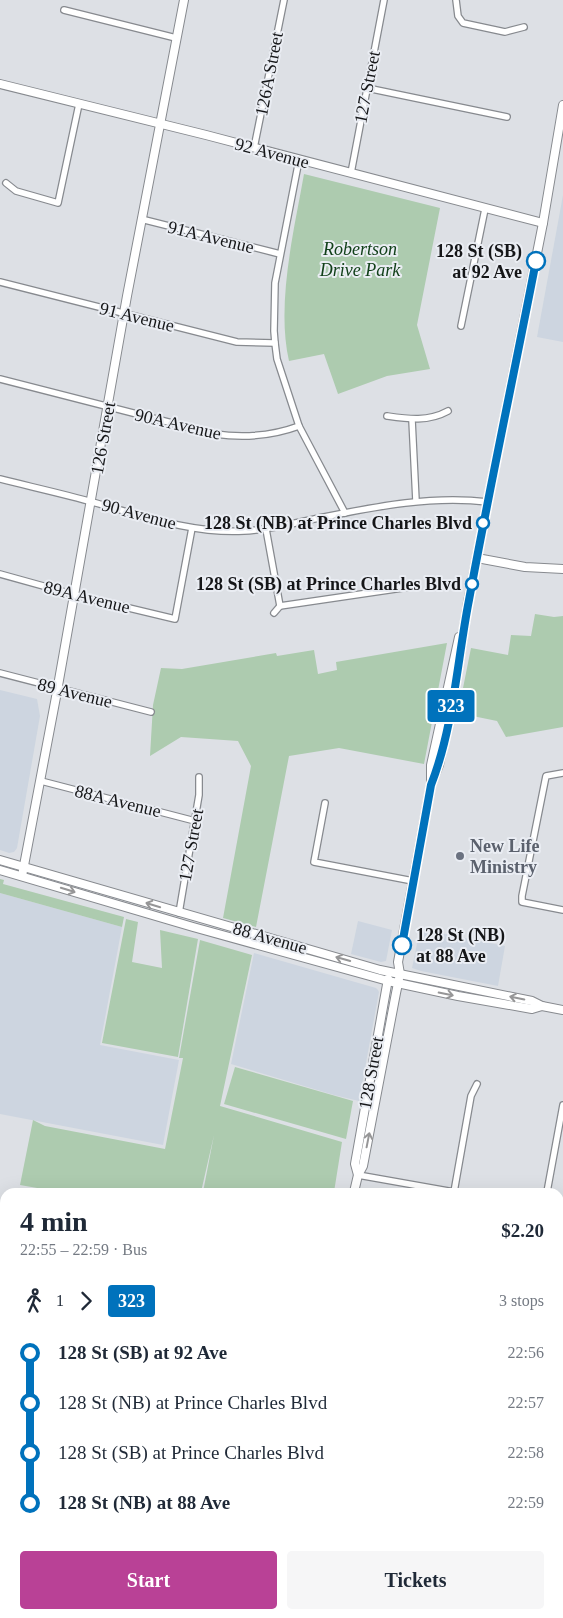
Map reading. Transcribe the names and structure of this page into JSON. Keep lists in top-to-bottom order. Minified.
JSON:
{"streets":{"main road":["92 Avenue","126 Street","88 Avenue","128 Street"],"street":["126A Street","127 Street","91A Avenue","91 Avenue","90A Avenue","90 Avenue","89A Avenue","89 Avenue","88A Avenue"]},"crossings":[["126A Street","92 Avenue"],["127 Street","92 Avenue"],["127 Street","88A Avenue"],["127 Street","88 Avenue"],["92 Avenue","126 Street"],["91A Avenue","126 Street"],["91 Avenue","126 Street"],["90A Avenue","126 Street"],["126 Street","90 Avenue"],["126 Street","89A Avenue"],["126 Street","89 Avenue"],["126 Street","88A Avenue"],["126 Street","88 Avenue"],["90 Avenue","89A Avenue"],["88 Avenue","128 Street"]],"parks":["Robertson Drive Park"],"places":["128 St (SB) at 92 Ave","128 St (NB) at Prince Charles Blvd","128 St (SB) at Prince Charles Blvd","New Life Ministry","128 St (NB) at 88 Ave"],"lines":["bus line 323"],"page":{"on_map":"323","heading":["4 min","22:55 – 22:59 · Bus","$2.20"],"legs":["1","323","3 stops"],"list":[{"name":"128 St (SB) at 92 Ave","value":"22:56"},{"name":"128 St (NB) at Prince Charles Blvd","value":"22:57"},{"name":"128 St (SB) at Prince Charles Blvd","value":"22:58"},{"name":"128 St (NB) at 88 Ave","value":"22:59"}],"buttons":["Start","Tickets"]}}
